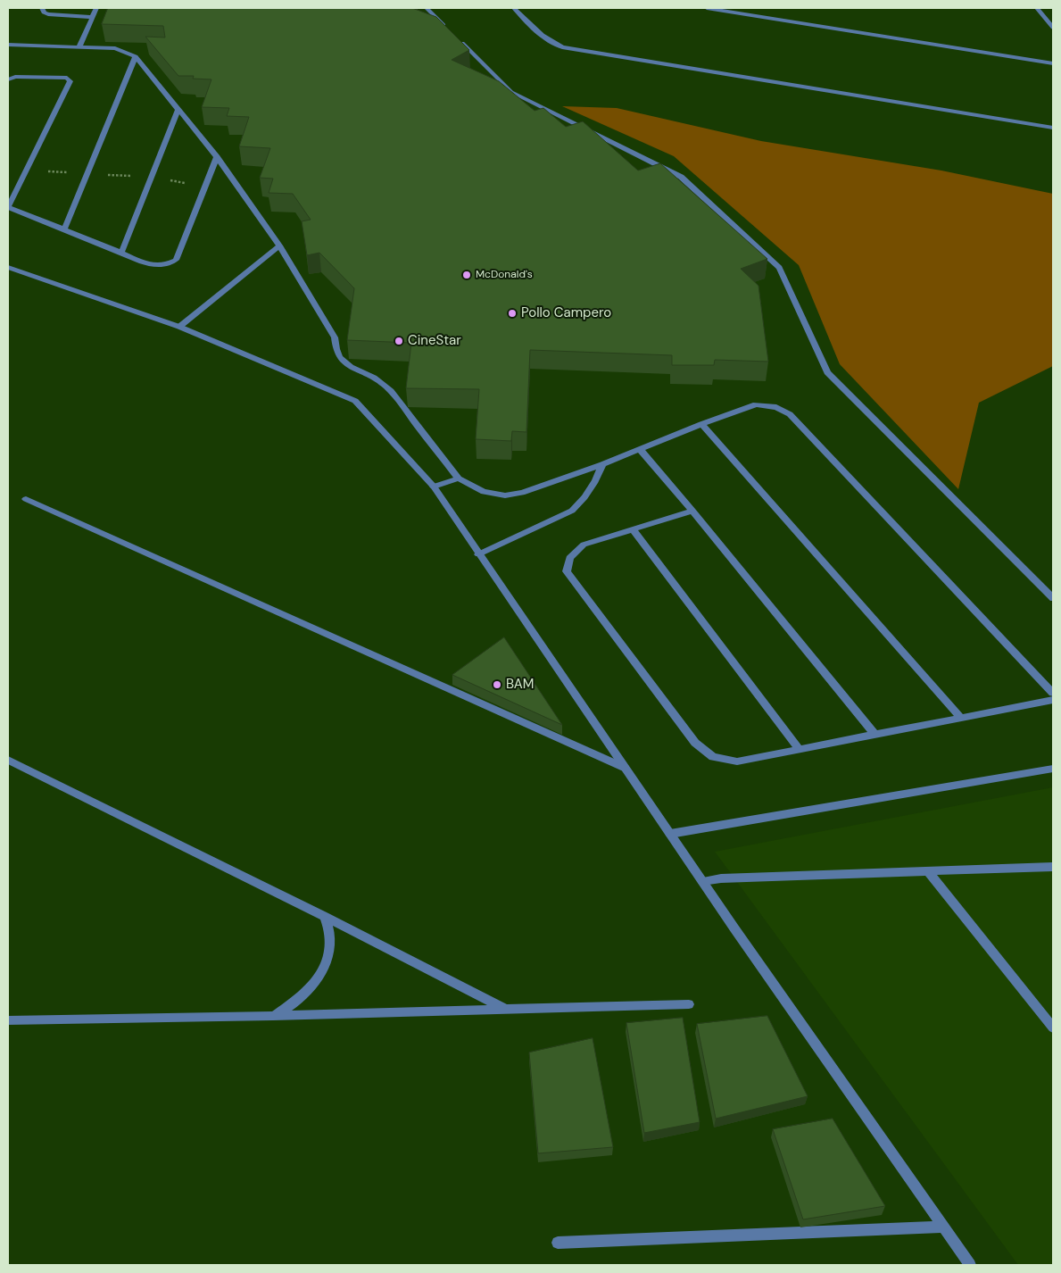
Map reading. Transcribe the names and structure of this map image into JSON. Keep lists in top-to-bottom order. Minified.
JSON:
{"places":["McDonald's","Pollo Campero","CineStar","BAM"]}
